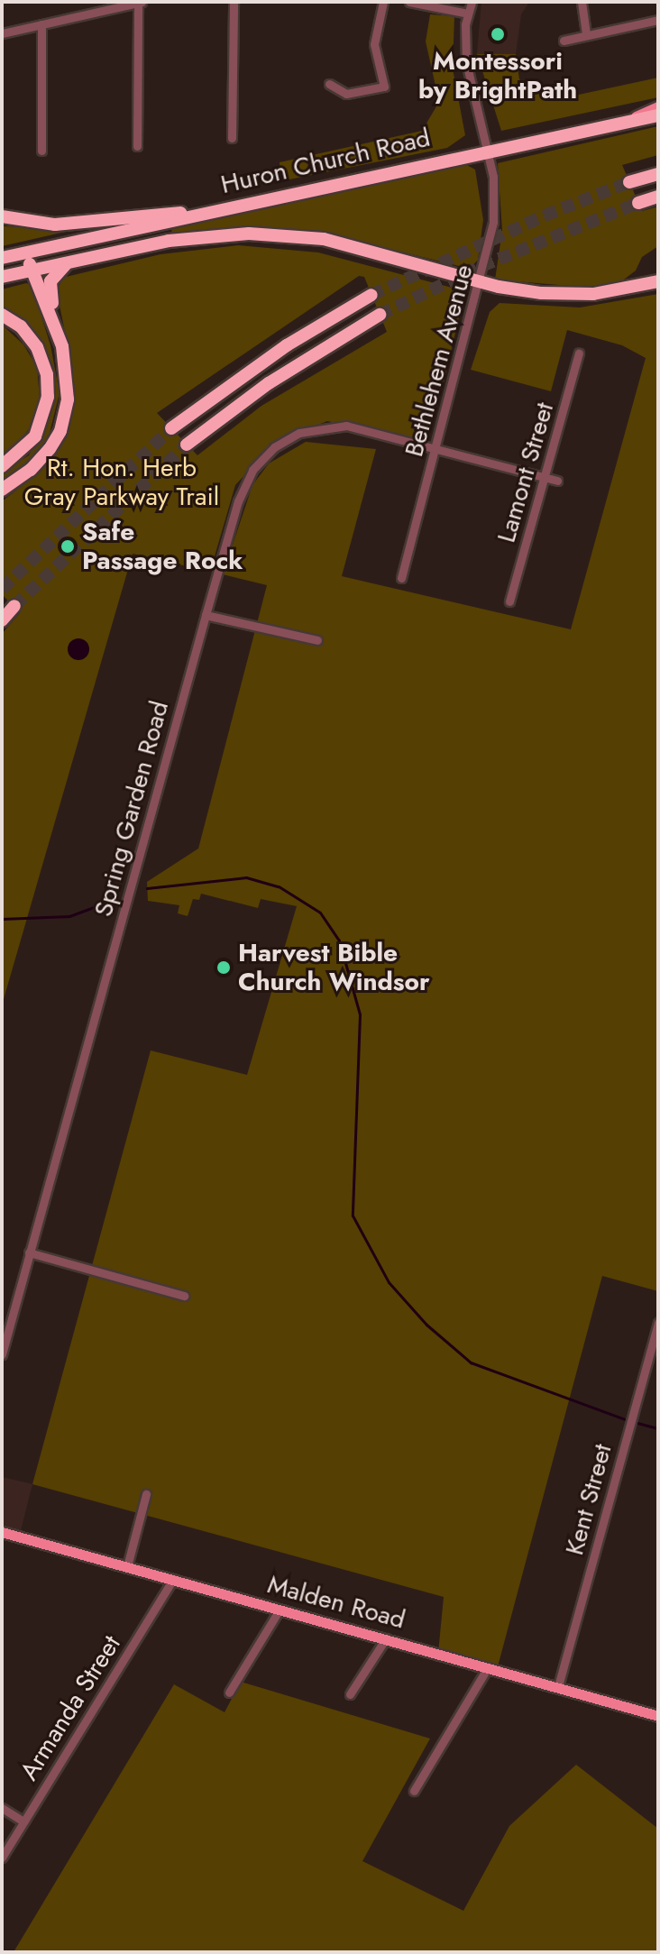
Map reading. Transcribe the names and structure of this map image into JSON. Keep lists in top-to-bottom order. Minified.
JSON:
{"streets":{"highway":["Huron Church Road"],"main road":["Malden Road"],"street":["Bethlehem Avenue","Lamont Street","Spring Garden Road","Kent Street","Armanda Street"]},"crossings":[["Huron Church Road","Bethlehem Avenue"],["Bethlehem Avenue","Spring Garden Road"],["Lamont Street","Spring Garden Road"],["Kent Street","Malden Road"],["Malden Road","Armanda Street"]],"parks":["Rt. Hon. Herb Gray Parkway Trail"],"places":["Montessori by BrightPath","Safe Passage Rock","Harvest Bible Church Windsor"]}
